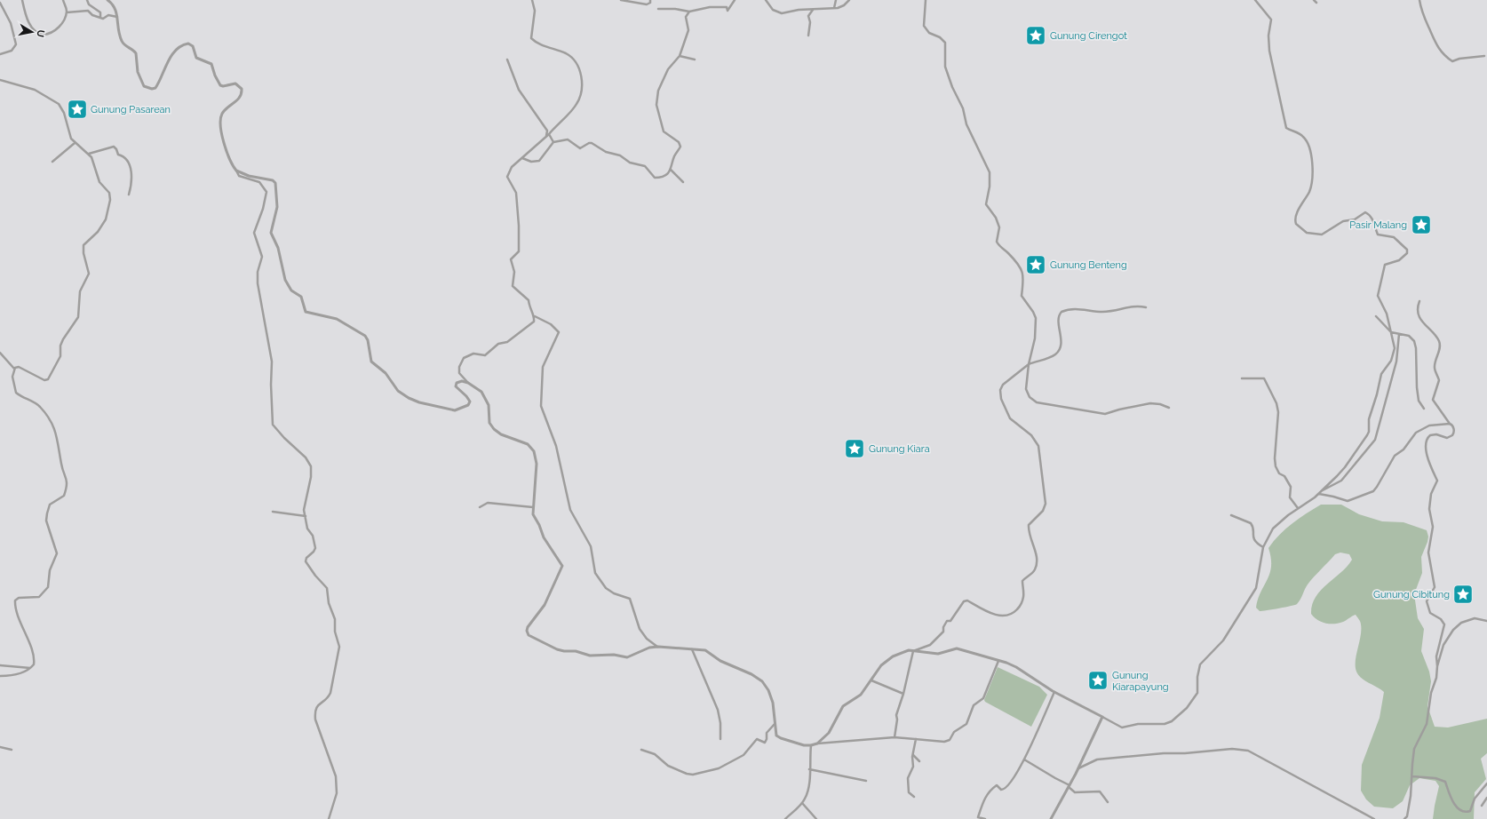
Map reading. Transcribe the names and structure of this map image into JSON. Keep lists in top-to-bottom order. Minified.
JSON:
{"places":{"place":["Gunung Cirengot","Gunung Pasarean","Pasir Malang","Gunung Benteng","Gunung Kiara","Gunung Cibitung","Gunung Kiarapayung"]},"north":"right"}
